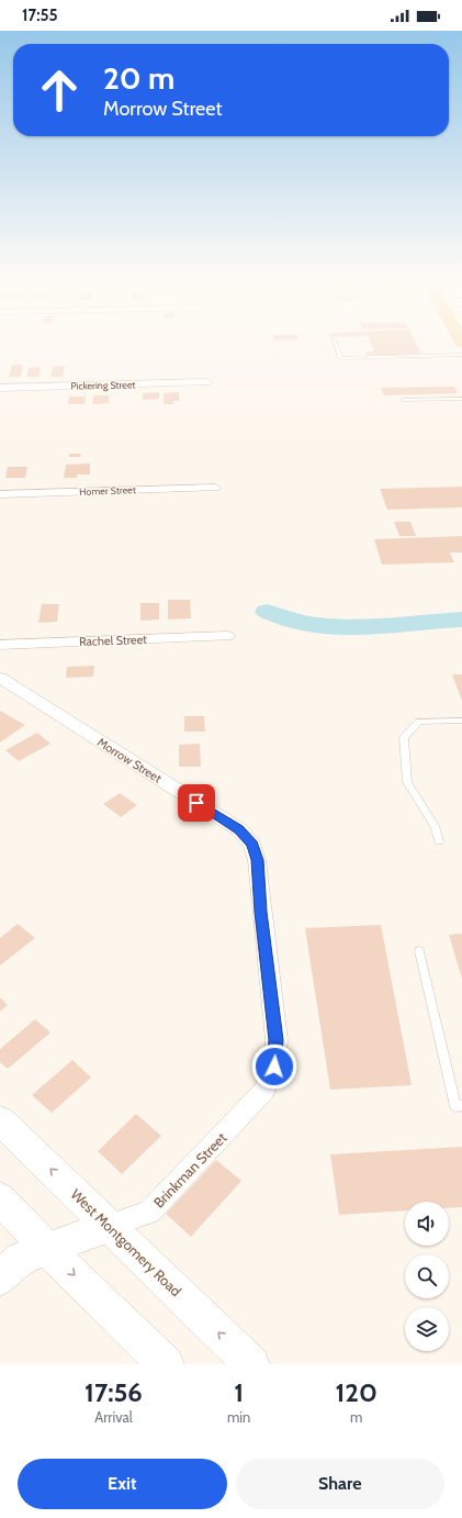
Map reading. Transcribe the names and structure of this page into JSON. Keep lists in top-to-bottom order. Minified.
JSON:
{"streets":{"main road":["Brinkman Street","West Montgomery Road"],"street":["Pickering Street","Homer Street","Rachel Street","Morrow Street"]},"crossings":[["Morrow Street","Brinkman Street"],["Brinkman Street","West Montgomery Road"]],"page":{"status":"17:55","turn":["20 m","Morrow Street"],"eta":["17:56","Arrival","1","min","120","m"],"buttons":["Exit","Share"]}}
